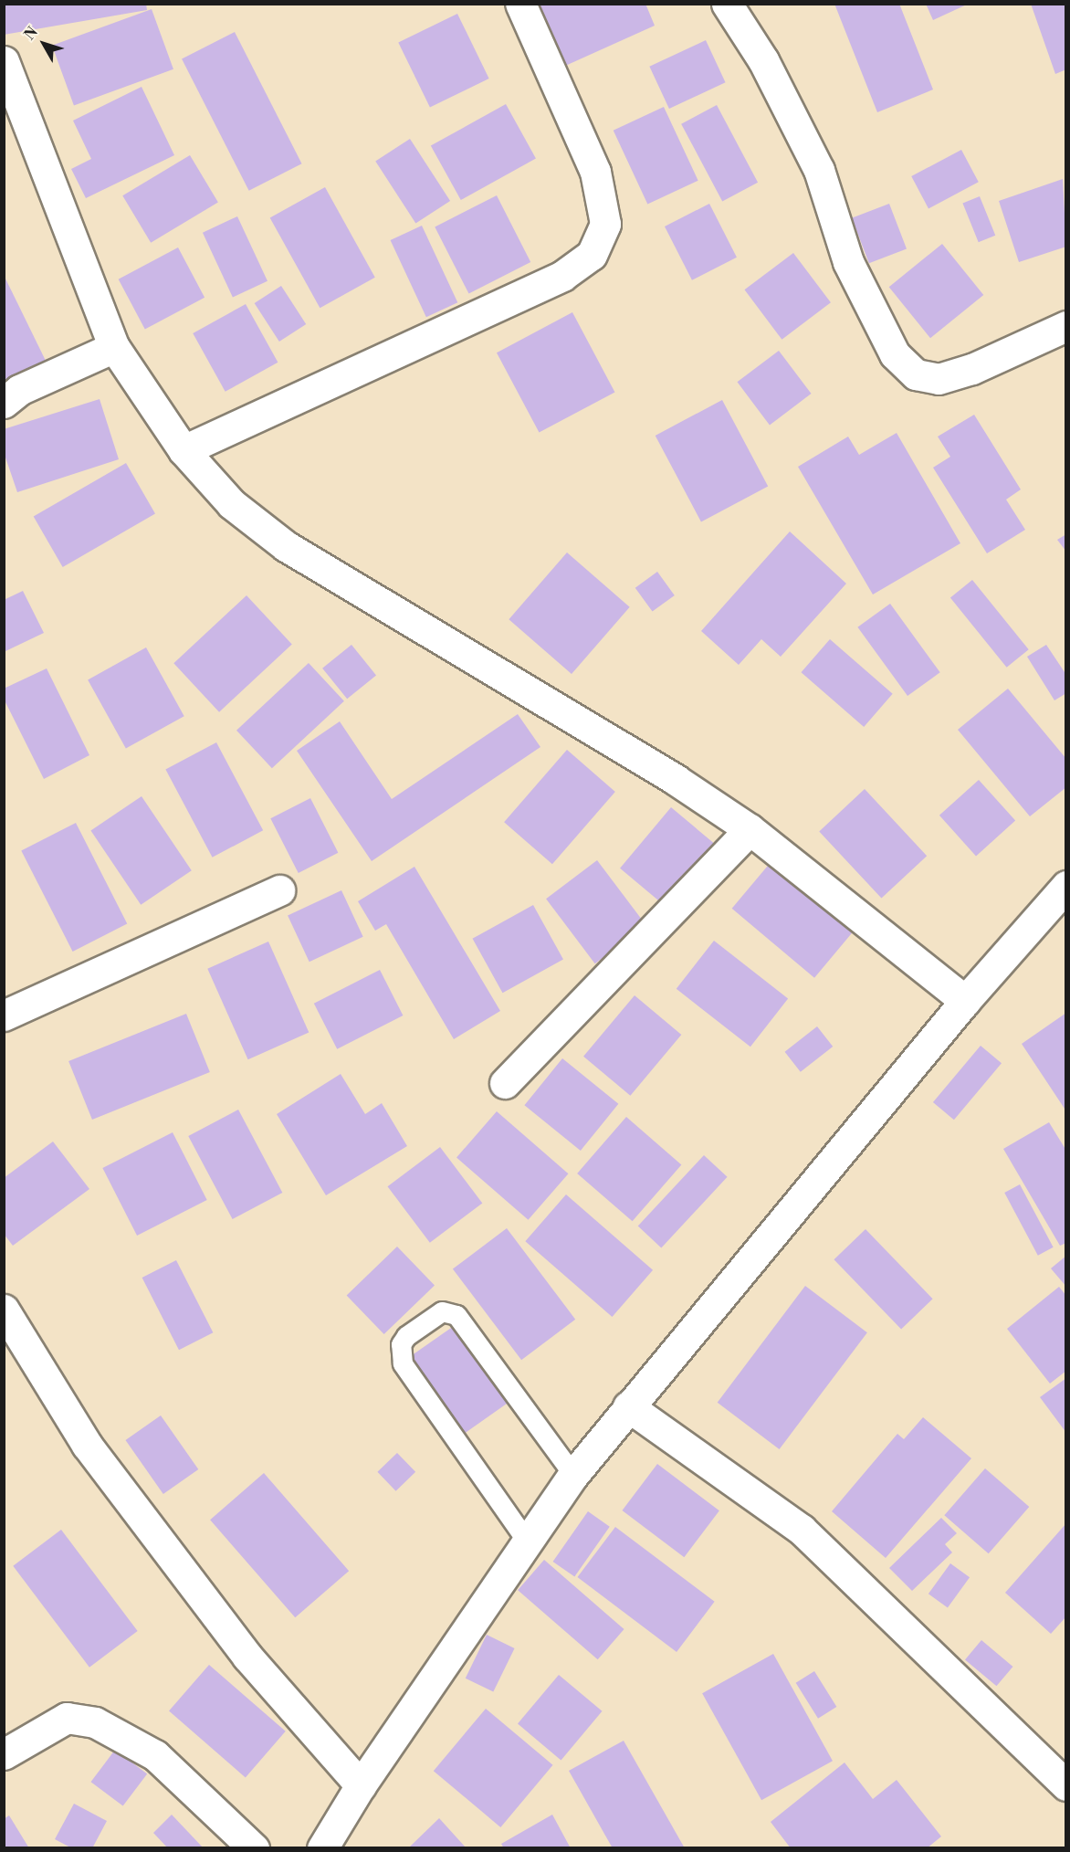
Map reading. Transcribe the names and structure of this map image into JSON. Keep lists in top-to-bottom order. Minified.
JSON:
{"north":"top left"}
